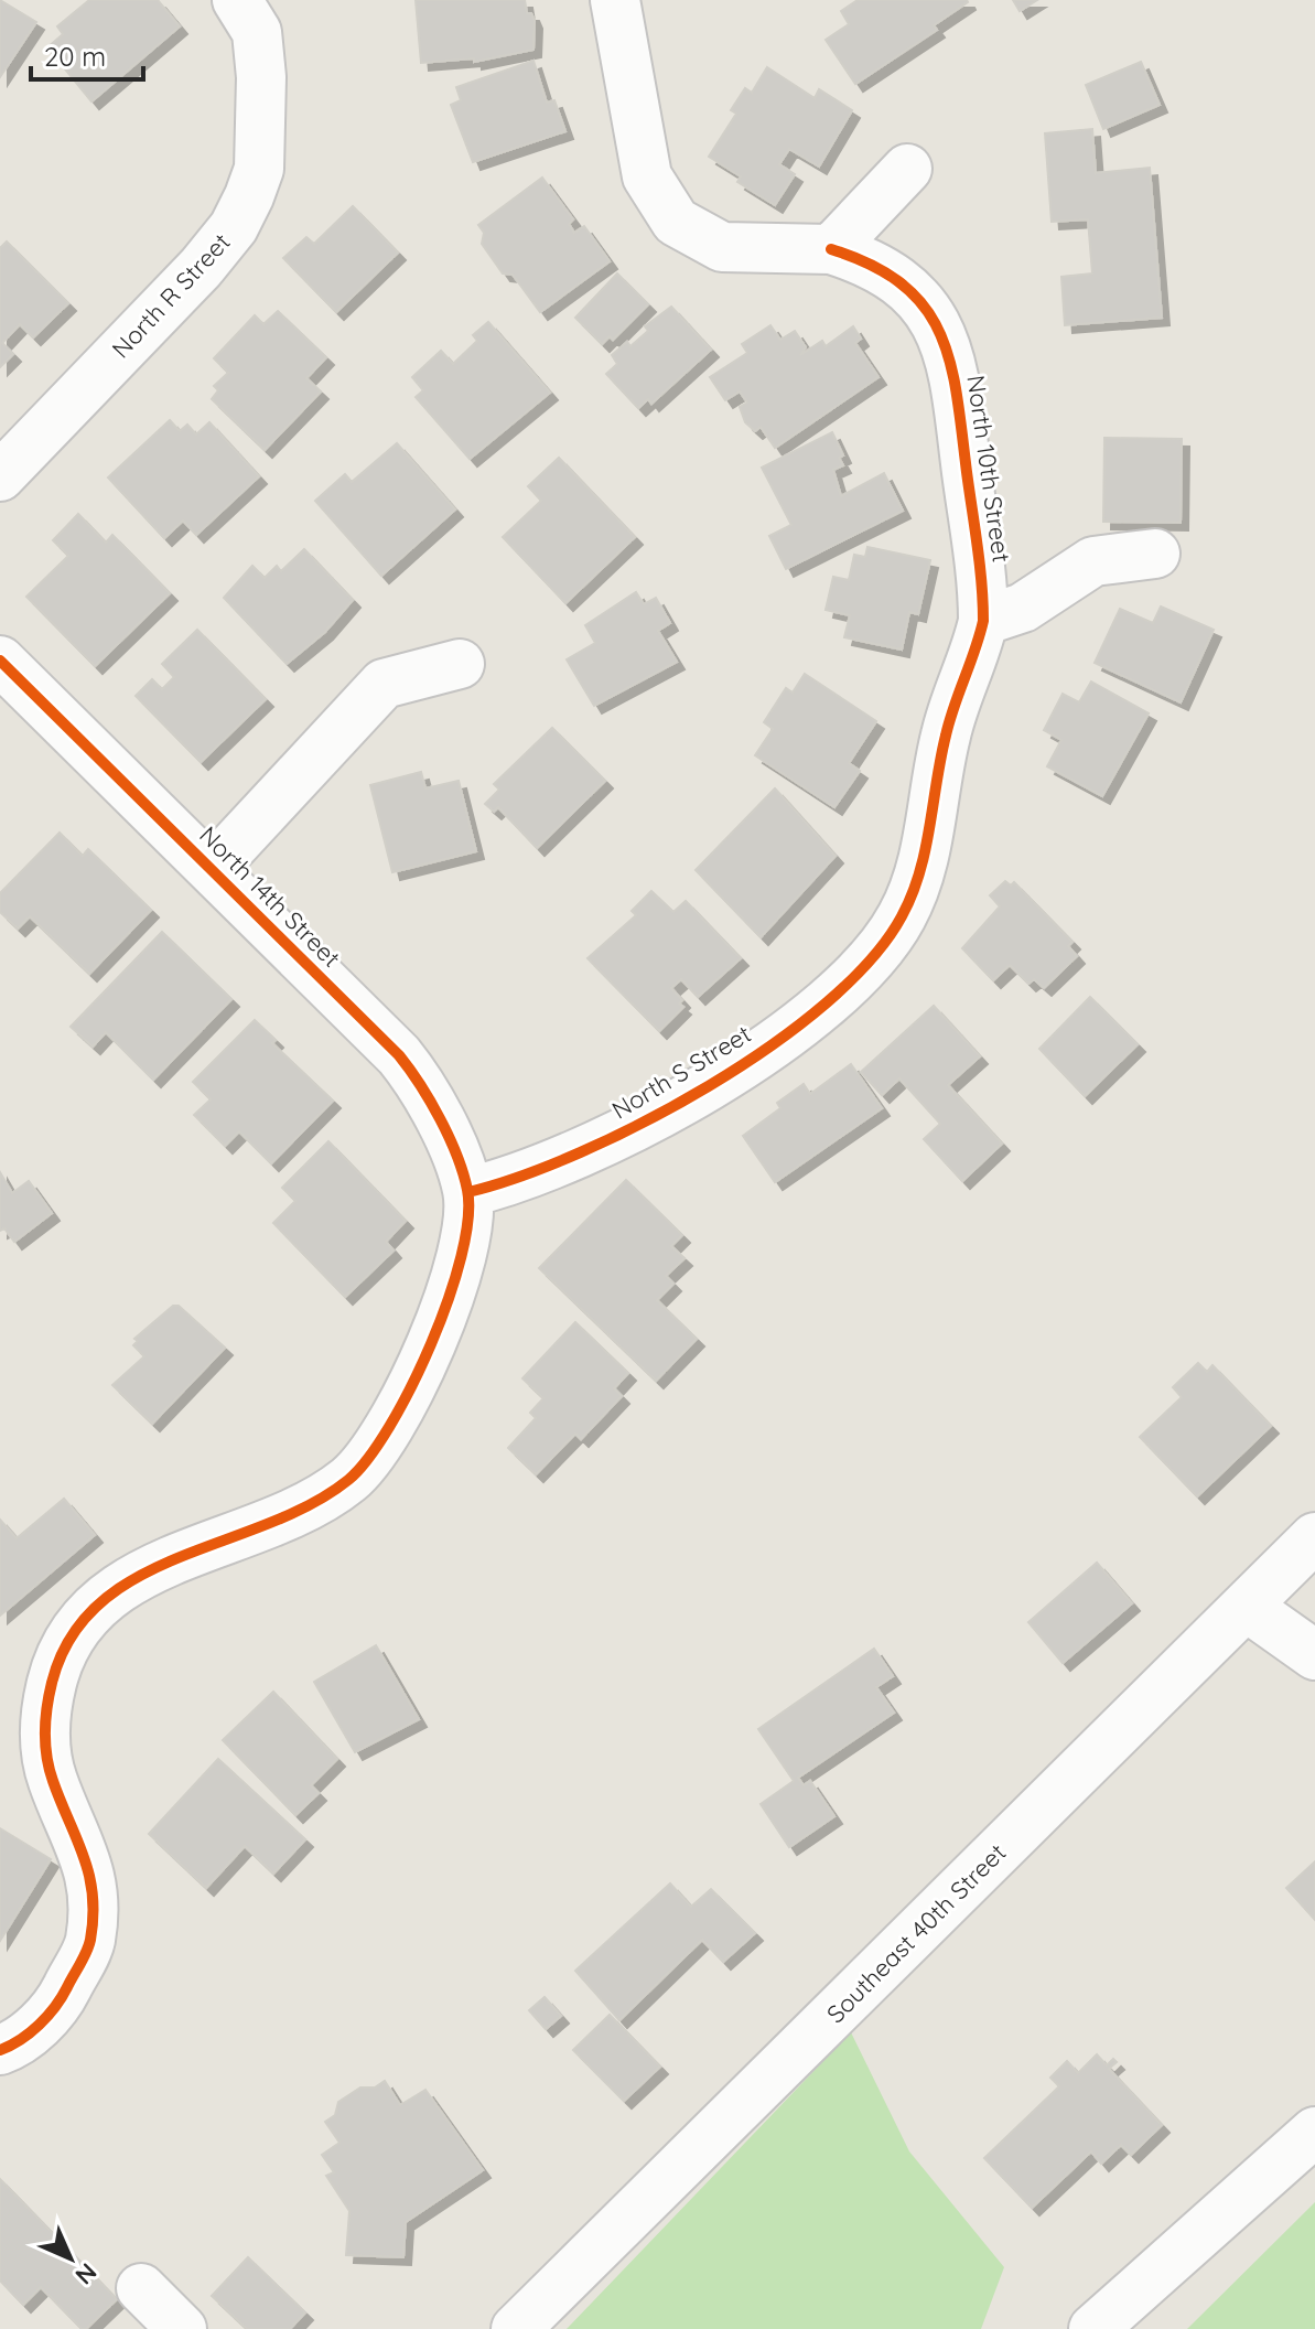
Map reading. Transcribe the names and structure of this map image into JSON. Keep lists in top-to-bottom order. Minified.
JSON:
{"streets":{"street":["North R Street","North 10th Street","North 14th Street","North S Street","Southeast 40th Street"]},"crossings":[["North 10th Street","North S Street"],["North 14th Street","North S Street"]],"scale_bar":"20 m","north":"bottom right"}
